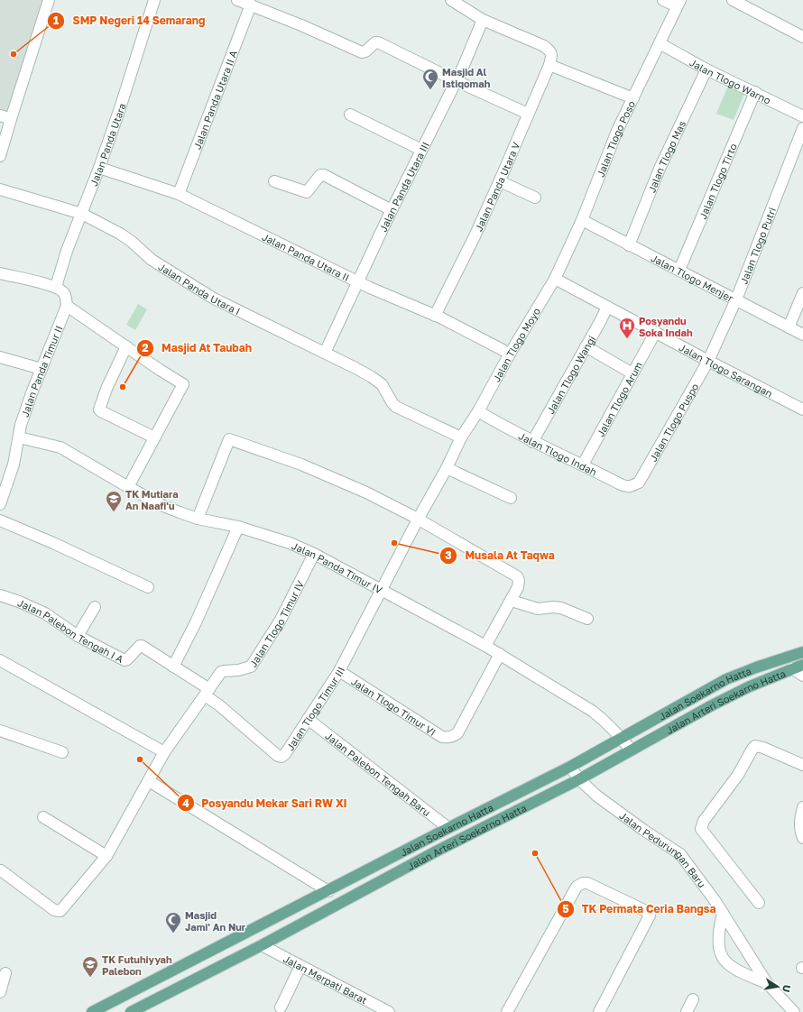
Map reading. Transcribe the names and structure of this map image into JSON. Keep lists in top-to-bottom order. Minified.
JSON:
{"streets":{"main road":["Jalan Soekarno Hatta","Jalan Arteri Soekarno Hatta"],"street":["Jalan Tlogo Warno","Jalan Panda Utara II A","Jalan Tlogo Poso","Jalan Panda Utara","Jalan Tlogo Mas","Jalan Tlogo Tirto","Jalan Panda Utara V","Jalan Panda Utara III","Jalan Tlogo Putri","Jalan Panda Utara II","Jalan Tlogo Menjer","Jalan Panda Utara I","Jalan Tlogo Moyo","Jalan Tlogo Sarangan","Jalan Panda Timur II","Jalan Tlogo Wangi","Jalan Tlogo Arum","Jalan Tlogo Puspo","Jalan Tlogo Indah","Jalan Panda Timur IV","Jalan Tlogo Timur IV","Jalan Palebon Tengah I A","Jalan Tlogo Timur VI","Jalan Tlogo Timur III","Jalan Palebon Tengah Baru","Jalan Pedurungan Baru","Jalan Merpati Barat"]},"crossings":[["Jalan Tlogo Warno","Jalan Tlogo Poso"],["Jalan Tlogo Warno","Jalan Tlogo Mas"],["Jalan Tlogo Warno","Jalan Tlogo Tirto"],["Jalan Panda Utara II A","Jalan Panda Utara II"],["Jalan Tlogo Poso","Jalan Tlogo Menjer"],["Jalan Tlogo Poso","Jalan Tlogo Moyo"],["Jalan Tlogo Poso","Jalan Tlogo Sarangan"],["Jalan Panda Utara","Jalan Panda Utara II"],["Jalan Panda Utara","Jalan Panda Utara I"],["Jalan Tlogo Mas","Jalan Tlogo Menjer"],["Jalan Tlogo Tirto","Jalan Tlogo Menjer"],["Jalan Panda Utara V","Jalan Panda Utara III"],["Jalan Panda Utara V","Jalan Panda Utara II"],["Jalan Panda Utara III","Jalan Panda Utara II"],["Jalan Panda Utara III","Jalan Panda Utara I"],["Jalan Tlogo Putri","Jalan Tlogo Menjer"],["Jalan Tlogo Putri","Jalan Tlogo Sarangan"],["Jalan Tlogo Putri","Jalan Tlogo Puspo"],["Jalan Panda Utara II","Jalan Tlogo Moyo"],["Jalan Panda Utara I","Jalan Tlogo Moyo"],["Jalan Tlogo Moyo","Jalan Tlogo Sarangan"],["Jalan Tlogo Moyo","Jalan Tlogo Indah"],["Jalan Tlogo Moyo","Jalan Tlogo Timur III"],["Jalan Tlogo Sarangan","Jalan Tlogo Wangi"],["Jalan Tlogo Sarangan","Jalan Tlogo Arum"],["Jalan Tlogo Sarangan","Jalan Tlogo Puspo"],["Jalan Panda Timur II","Jalan Panda Timur IV"],["Jalan Tlogo Wangi","Jalan Tlogo Indah"],["Jalan Tlogo Arum","Jalan Tlogo Indah"],["Jalan Tlogo Puspo","Jalan Tlogo Indah"],["Jalan Panda Timur IV","Jalan Tlogo Timur IV"],["Jalan Panda Timur IV","Jalan Soekarno Hatta"],["Jalan Panda Timur IV","Jalan Arteri Soekarno Hatta"],["Jalan Panda Timur IV","Jalan Tlogo Timur VI"],["Jalan Panda Timur IV","Jalan Tlogo Timur III"],["Jalan Tlogo Timur IV","Jalan Palebon Tengah I A"],["Jalan Tlogo Timur IV","Jalan Tlogo Timur III"],["Jalan Palebon Tengah I A","Jalan Tlogo Timur III"],["Jalan Soekarno Hatta","Jalan Palebon Tengah Baru"],["Jalan Soekarno Hatta","Jalan Pedurungan Baru"],["Jalan Arteri Soekarno Hatta","Jalan Pedurungan Baru"],["Jalan Arteri Soekarno Hatta","Jalan Merpati Barat"],["Jalan Tlogo Timur VI","Jalan Tlogo Timur III"],["Jalan Tlogo Timur III","Jalan Palebon Tengah Baru"]],"places":{"other":["SMP Negeri 14 Semarang","Masjid At Taubah","Musala At Taqwa","Posyandu Mekar Sari RW XI","TK Permata Ceria Bangsa"],"mosque":["Masjid Al Istiqomah","Masjid Jami' An Nur"],"hospital":["Posyandu Soka Indah"],"school or university":["TK Mutiara An Naafi'u","TK Futuhiyyah Palebon"]},"north":"right"}
